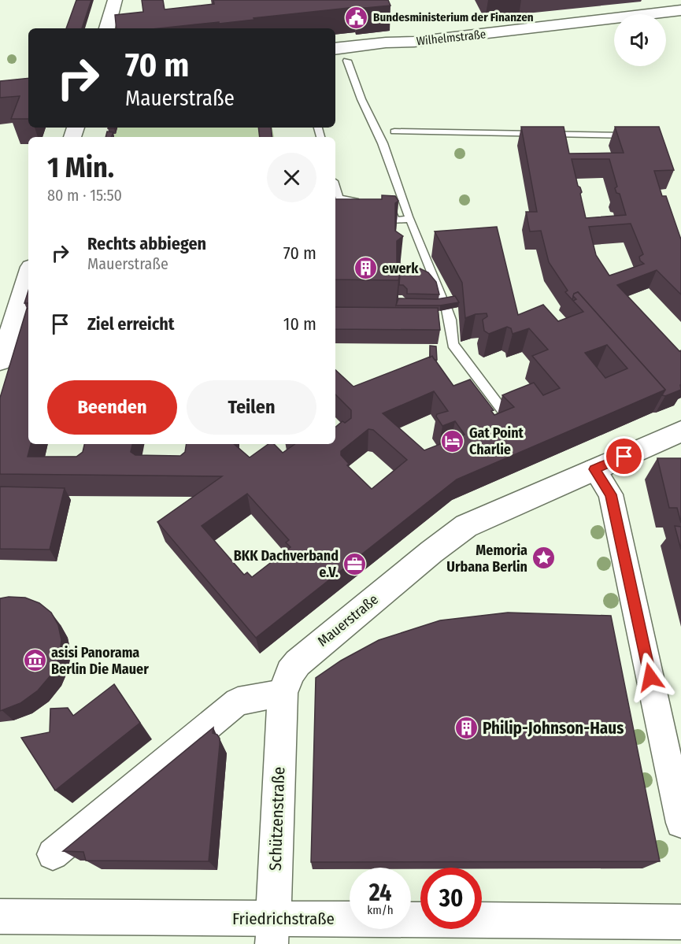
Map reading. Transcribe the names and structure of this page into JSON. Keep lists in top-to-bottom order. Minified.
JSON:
{"streets":{"street":["Wilhelmstraße","Mauerstraße","Schützenstraße","Friedrichstraße"]},"crossings":[["Mauerstraße","Schützenstraße"],["Schützenstraße","Friedrichstraße"]],"places":{"public building":["Bundesministerium der Finanzen"],"building":["ewerk","Philip-Johnson-Haus"],"hotel":["Gat Point Charlie"],"place":["Memoria Urbana Berlin"],"office":["BKK Dachverband e.V."],"museum":["asisi Panorama Berlin Die Mauer"]},"page":{"turn":["70 m","Mauerstraße"],"heading":["1 Min.","80 m · 15:50"],"list":[{"name":"Rechts abbiegen","note":"Mauerstraße","value":"70 m"},{"name":"Ziel erreicht","value":"10 m"}],"buttons":["Beenden","Teilen"],"speed":"24 km/h","limit":"30"}}
